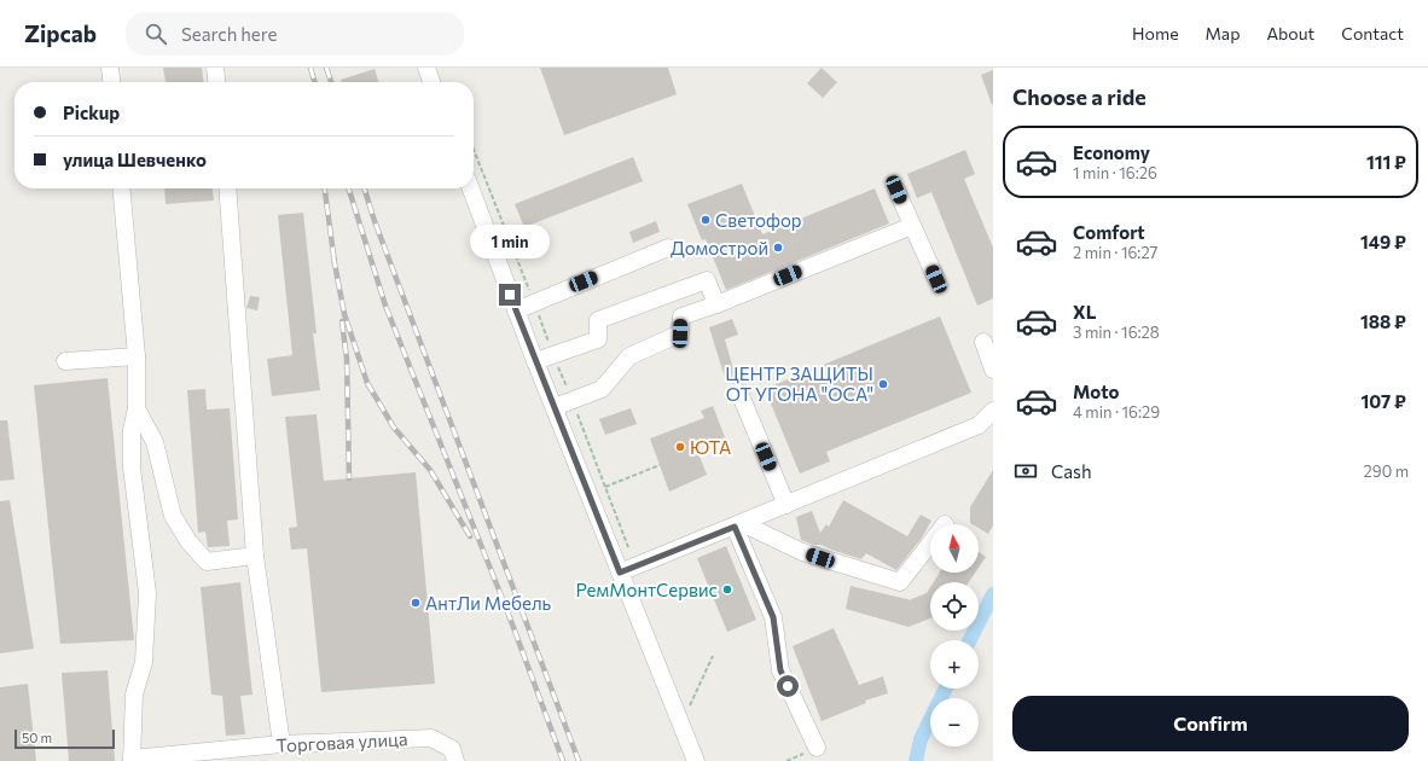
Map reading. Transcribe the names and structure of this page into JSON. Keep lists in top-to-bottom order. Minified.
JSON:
{"streets":{"street":["Торговая улица"]},"places":["Светофор","Домострой","ЦЕНТР ЗАЩИТЫ ОТ УГОНА \"ОСА\"","ЮТА","РемМонтСервис","АнтЛи Мебель"],"scale_bar":"50 m","north":"top","page":{"header":"Zipcab","search":"Search here","nav":["Home","Map","About","Contact"],"heading":"Choose a ride","banner":["Pickup","улица Шевченко"],"list":[{"name":"Economy","note":"1 min · 16:26","value":"111 ₽"},{"name":"Comfort","note":"2 min · 16:27","value":"149 ₽"},{"name":"XL","note":"3 min · 16:28","value":"188 ₽"},{"name":"Moto","note":"4 min · 16:29","value":"107 ₽"}],"bubble":"1 min","pay":["Cash","290 m"],"map_buttons":["+","−"],"buttons":"Confirm","scale":"50 m"}}
